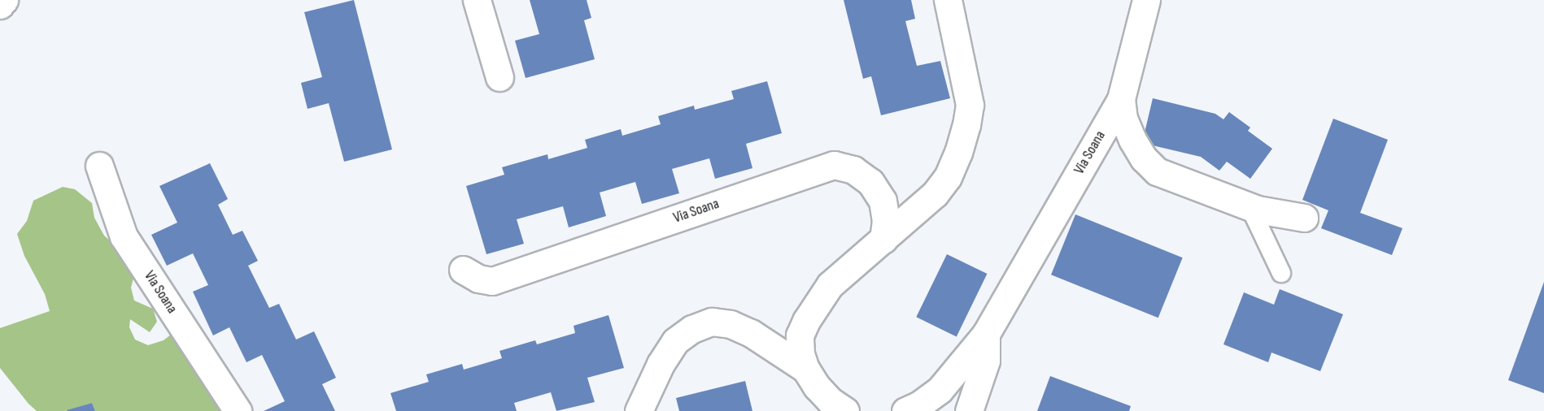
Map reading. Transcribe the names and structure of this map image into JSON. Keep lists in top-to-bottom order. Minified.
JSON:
{"streets":{"street":["Via Soana"]}}
